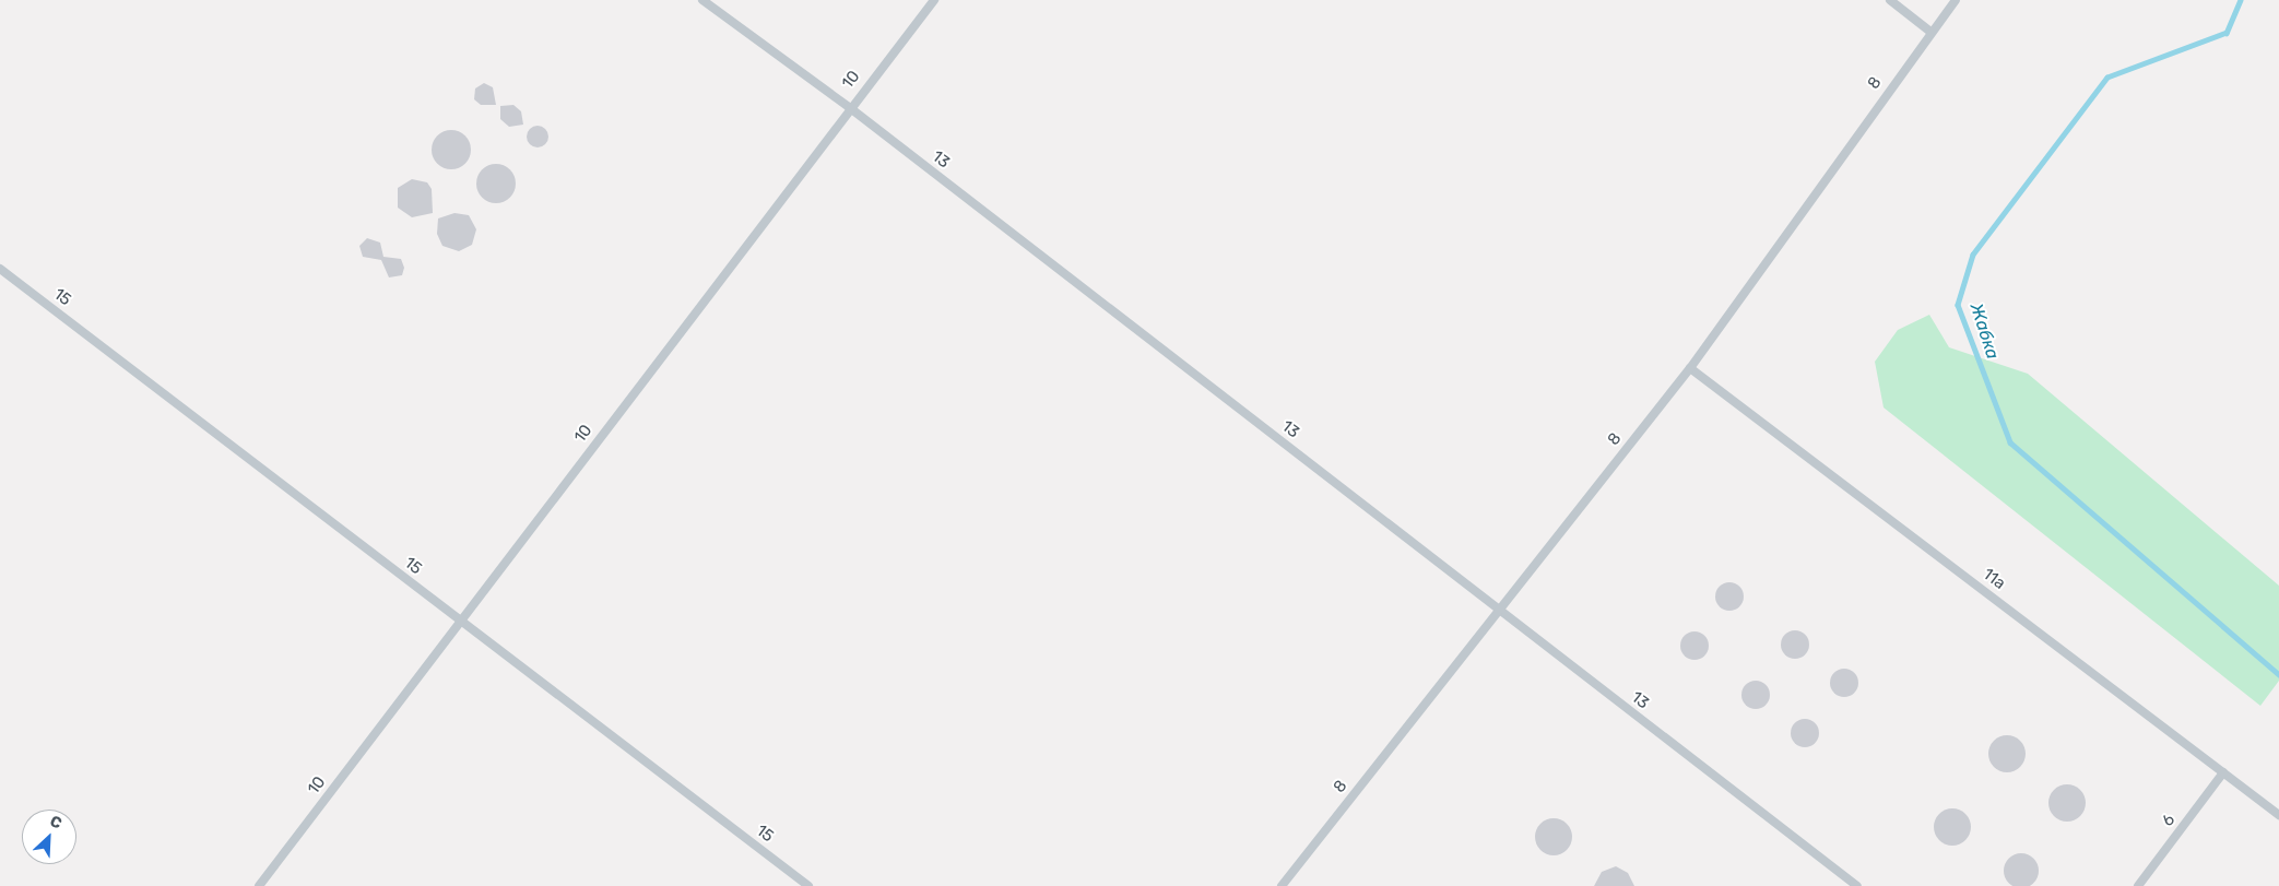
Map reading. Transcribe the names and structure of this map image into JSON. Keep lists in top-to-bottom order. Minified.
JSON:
{"streets":{"lane":["10","8","13","15","11a","6"]},"crossings":[["10","13"],["10","15"],["8","13"],["8","11a"],["11a","6"]],"water":["Жабка"],"north":"top right"}
